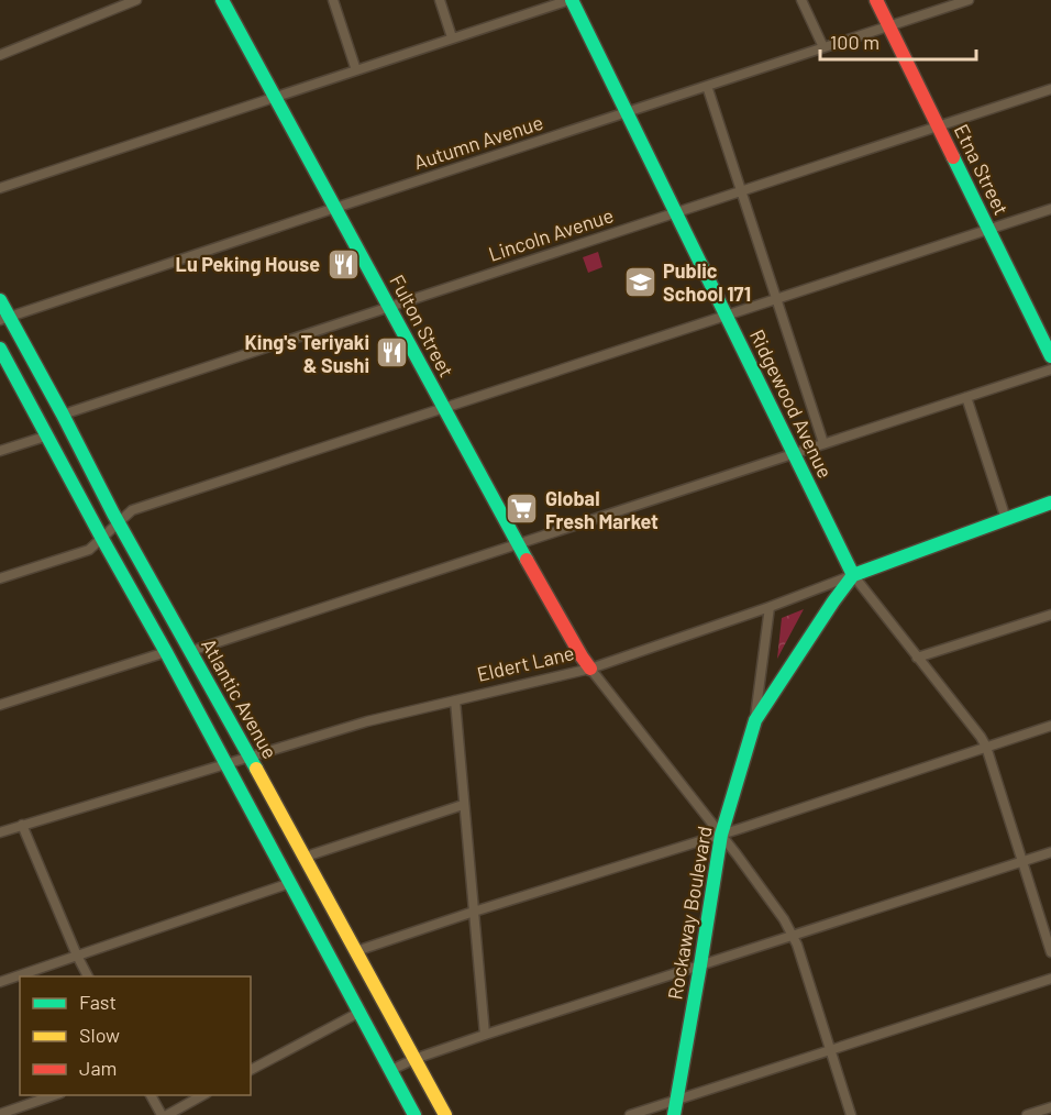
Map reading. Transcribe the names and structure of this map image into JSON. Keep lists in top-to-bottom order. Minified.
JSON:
{"streets":{"main road":["Etna Street","Fulton Street","Ridgewood Avenue","Eldert Lane","Atlantic Avenue","Rockaway Boulevard"],"street":["Autumn Avenue","Lincoln Avenue"]},"crossings":[["Autumn Avenue","Etna Street"],["Autumn Avenue","Fulton Street"],["Autumn Avenue","Ridgewood Avenue"],["Autumn Avenue","Atlantic Avenue"],["Etna Street","Lincoln Avenue"],["Lincoln Avenue","Fulton Street"],["Lincoln Avenue","Ridgewood Avenue"],["Lincoln Avenue","Atlantic Avenue"],["Fulton Street","Eldert Lane"],["Ridgewood Avenue","Eldert Lane"],["Ridgewood Avenue","Rockaway Boulevard"],["Eldert Lane","Atlantic Avenue"],["Eldert Lane","Rockaway Boulevard"]],"places":{"restaurant":["Lu Peking House","King's Teriyaki & Sushi"],"school or university":["Public School 171"],"supermarket":["Global Fresh Market"]},"legend":["Fast","Slow","Jam"],"scale_bar":"100 m"}
